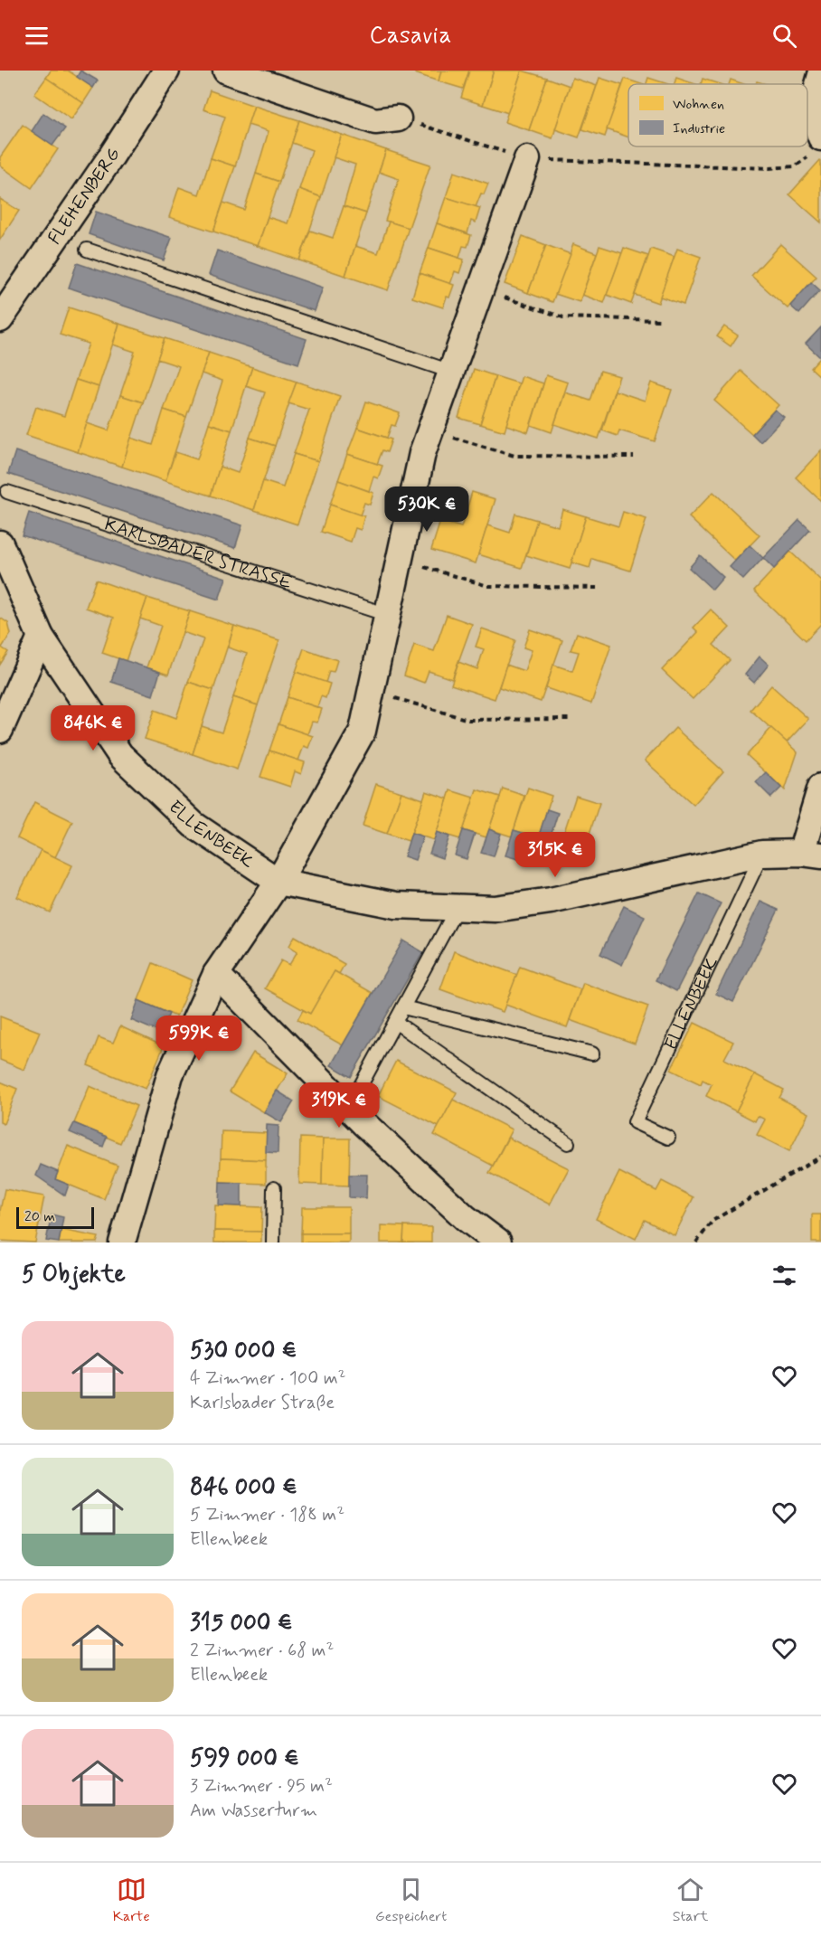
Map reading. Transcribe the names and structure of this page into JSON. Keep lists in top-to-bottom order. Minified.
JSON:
{"streets":{"street":["FLEHENBERG","ELLENBEEK"],"lane":["KARLSBADER STRASSE"]},"legend":["Wohnen","Industrie"],"scale_bar":"20 m","page":{"header":"Casavia","price":["530K €","846K €","315K €","599K €","319K €"],"scale":"20 m","heading":"5 Objekte","list":[{"name":"530 000 €","note":"4 Zimmer · 100 m² · Karlsbader Straße"},{"name":"846 000 €","note":"5 Zimmer · 188 m² · Ellenbeek"},{"name":"315 000 €","note":"2 Zimmer · 68 m² · Ellenbeek"},{"name":"599 000 €","note":"3 Zimmer · 95 m² · Am Wasserturm"}],"tabs":["Karte","Gespeichert","Start"]}}
